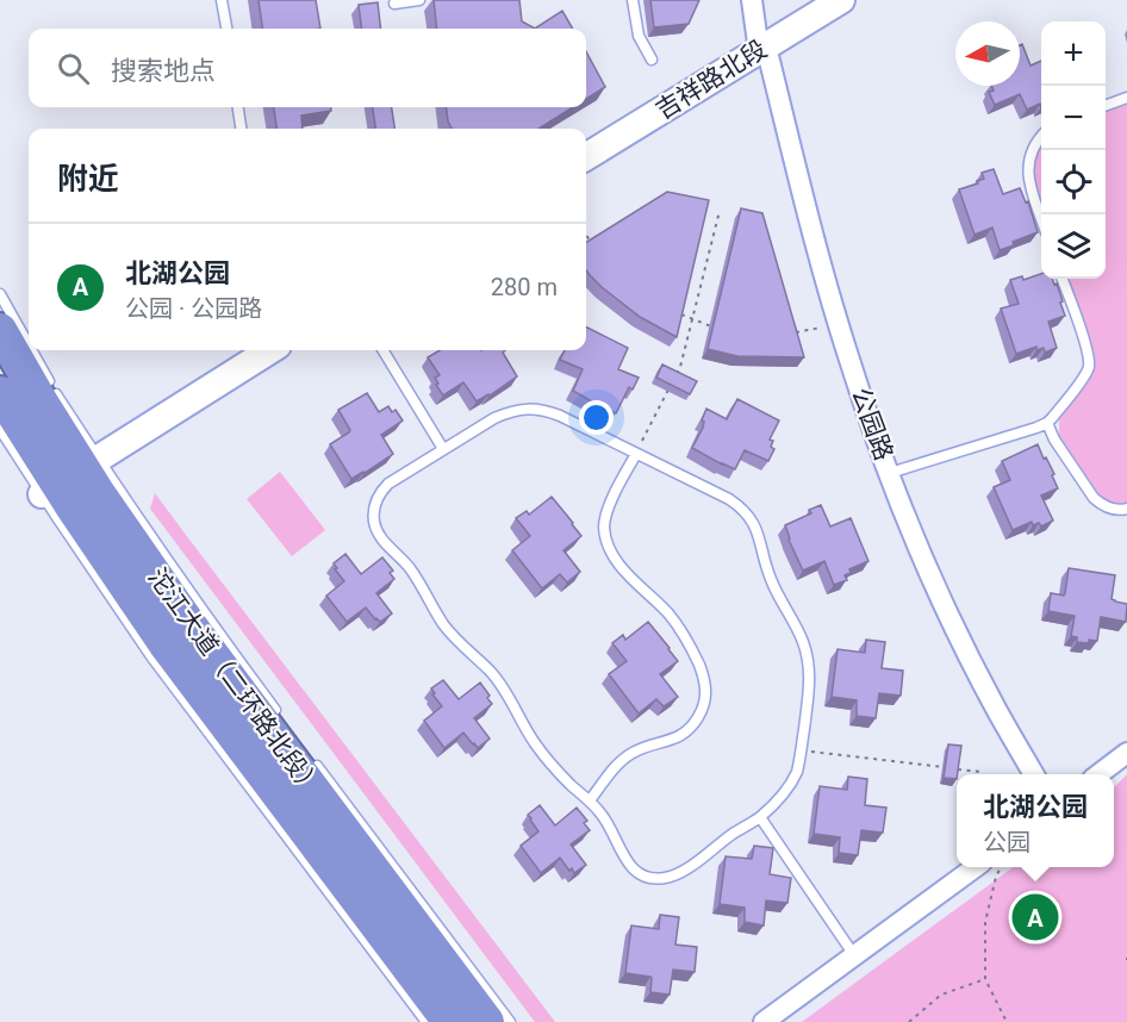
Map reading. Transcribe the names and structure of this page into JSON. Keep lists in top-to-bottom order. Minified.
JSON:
{"streets":{"highway":["沱江大道（二环路北段）"],"street":["吉祥路北段","公园路"]},"crossings":[["吉祥路北段","公园路"]],"north":"left","page":{"map_buttons":["+","−"],"search":"搜索地点","heading":"附近","list":[{"mark":"A","name":"北湖公园","note":"公园 · 公园路","value":"280 m"}],"popup":["北湖公园","公园"],"pins":"A"}}
